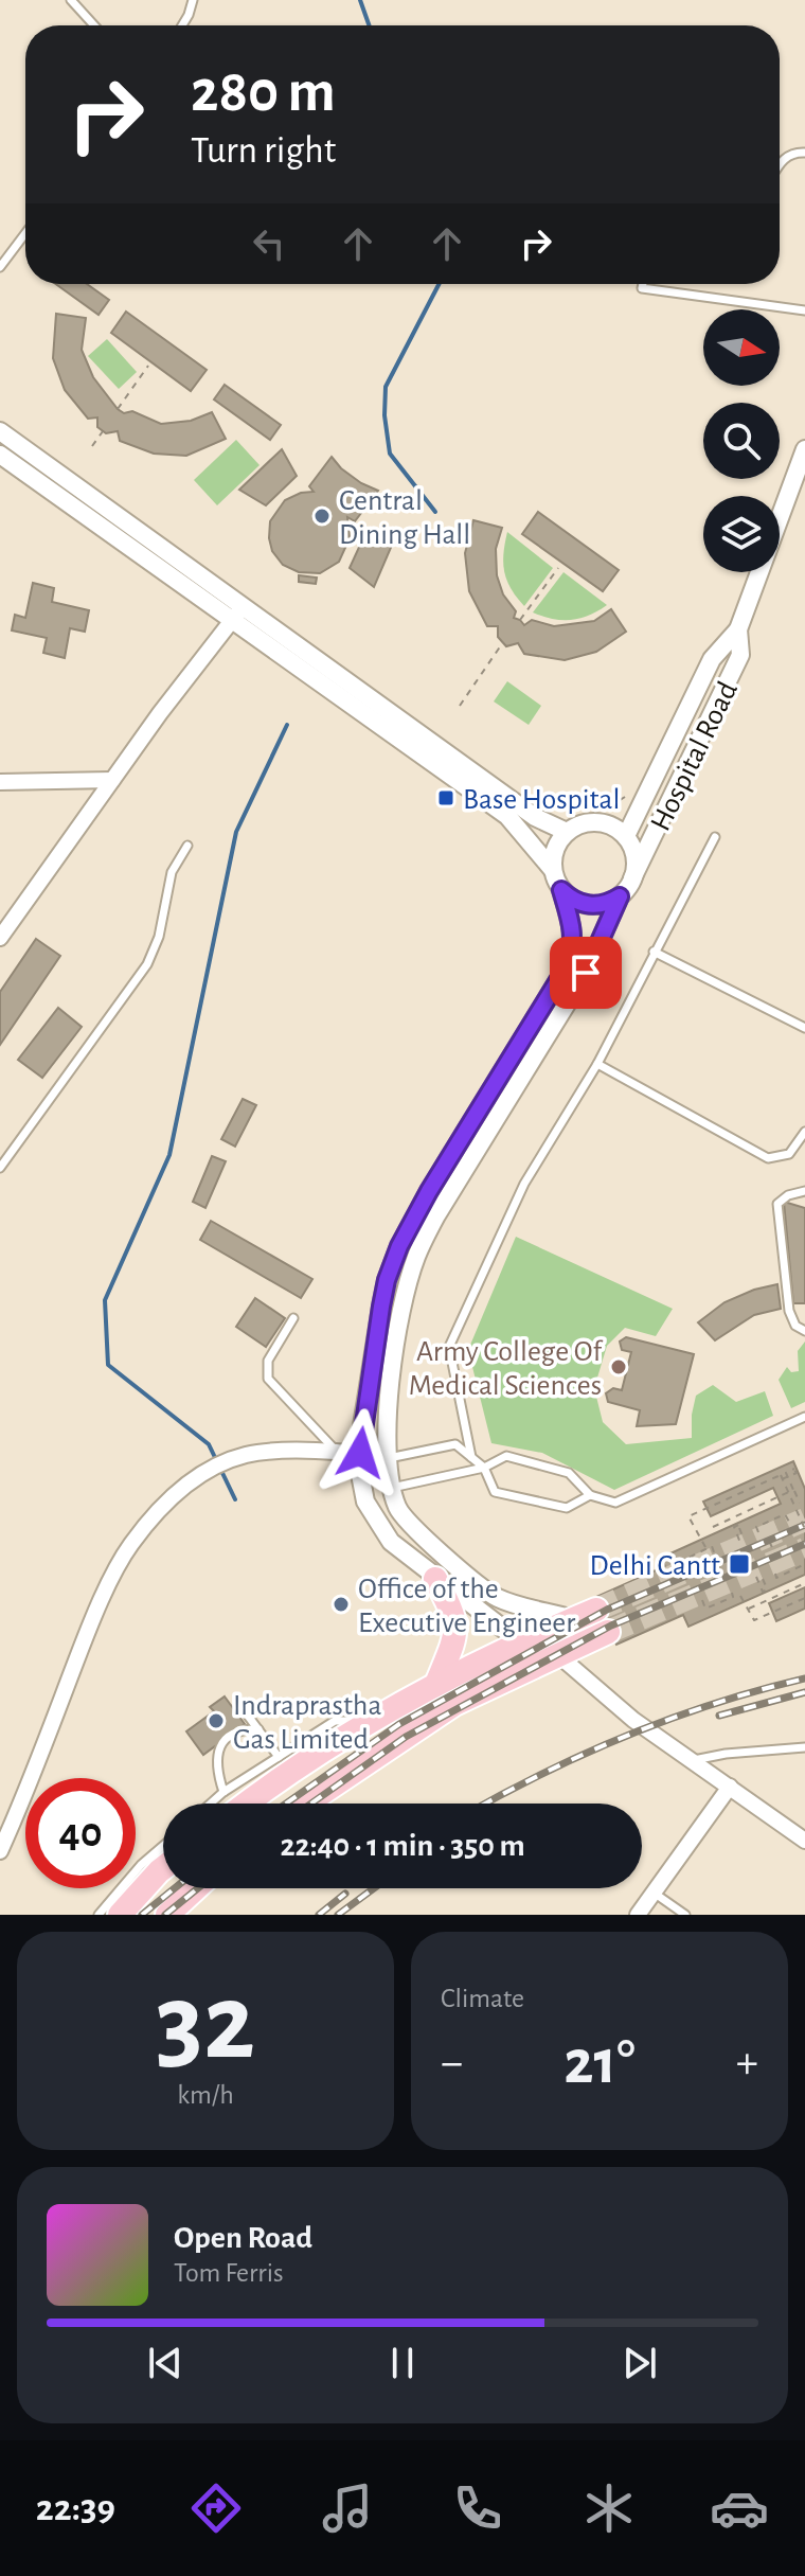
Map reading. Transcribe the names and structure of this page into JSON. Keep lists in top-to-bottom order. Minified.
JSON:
{"streets":{"street":["Hospital Road"]},"places":{"other":["Central Dining Hall","Army College Of Medical Sciences","Office of the Executive Engineer","Indraprastha Gas Limited"],"transit":["Base Hospital","Delhi Cantt"]},"north":"right","page":{"turn":["280 m","Turn right"],"limit":"40","trip":"22:40 · 1 min · 350 m","tile":[["32","km/h"],"Climate"],"heat":["−","21°","+"],"song":["Open Road","Tom Ferris"],"tabs":"22:39"}}
